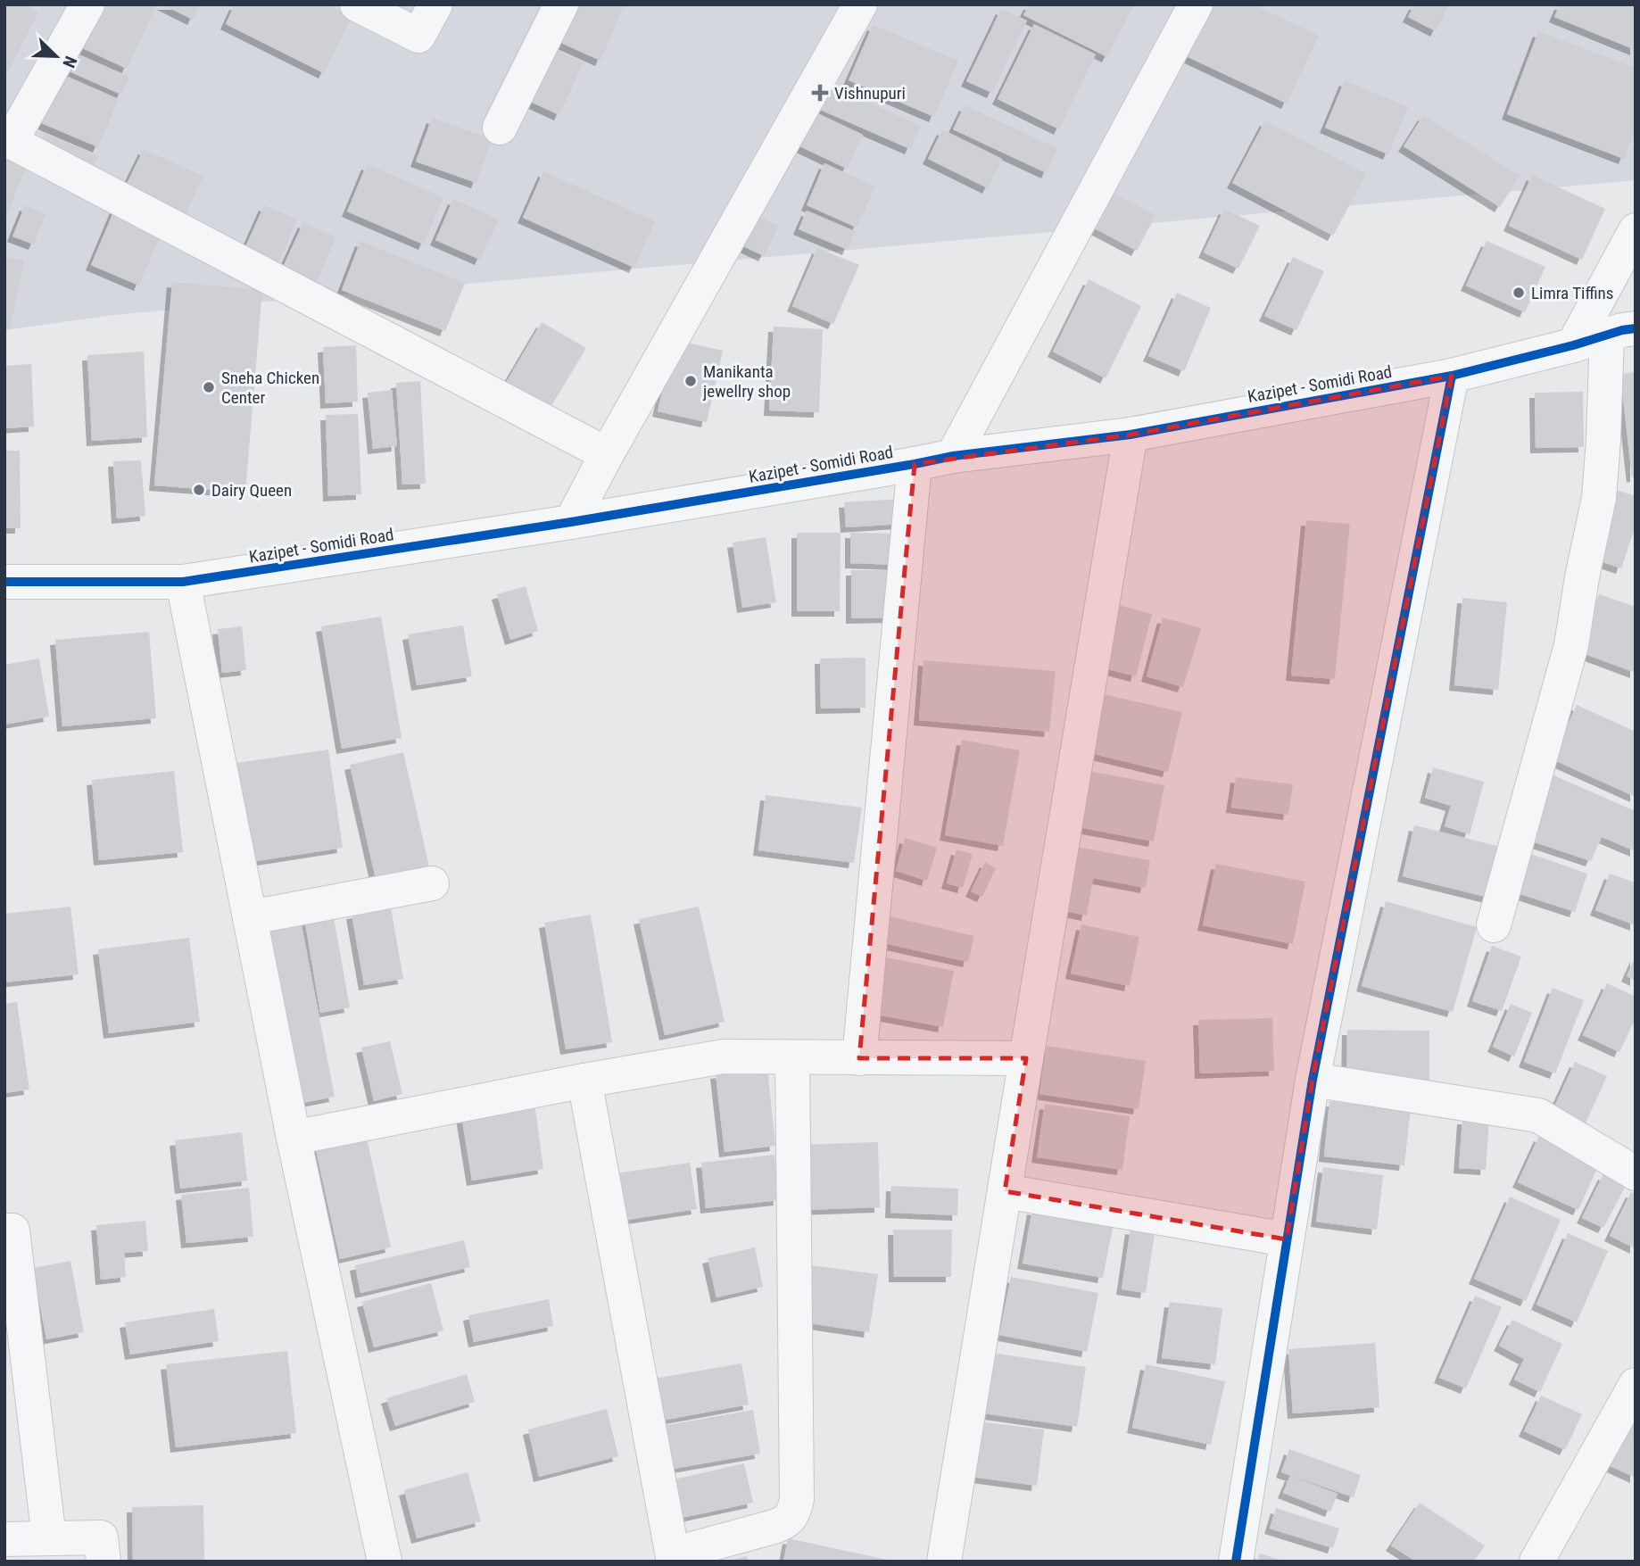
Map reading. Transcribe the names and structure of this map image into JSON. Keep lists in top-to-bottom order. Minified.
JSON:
{"streets":{"street":["Kazipet - Somidi Road"]},"places":{"health":["Vishnupuri"],"other":["Limra Tiffins","Manikanta jewellry shop","Sneha Chicken Center","Dairy Queen"]},"north":"bottom right"}
